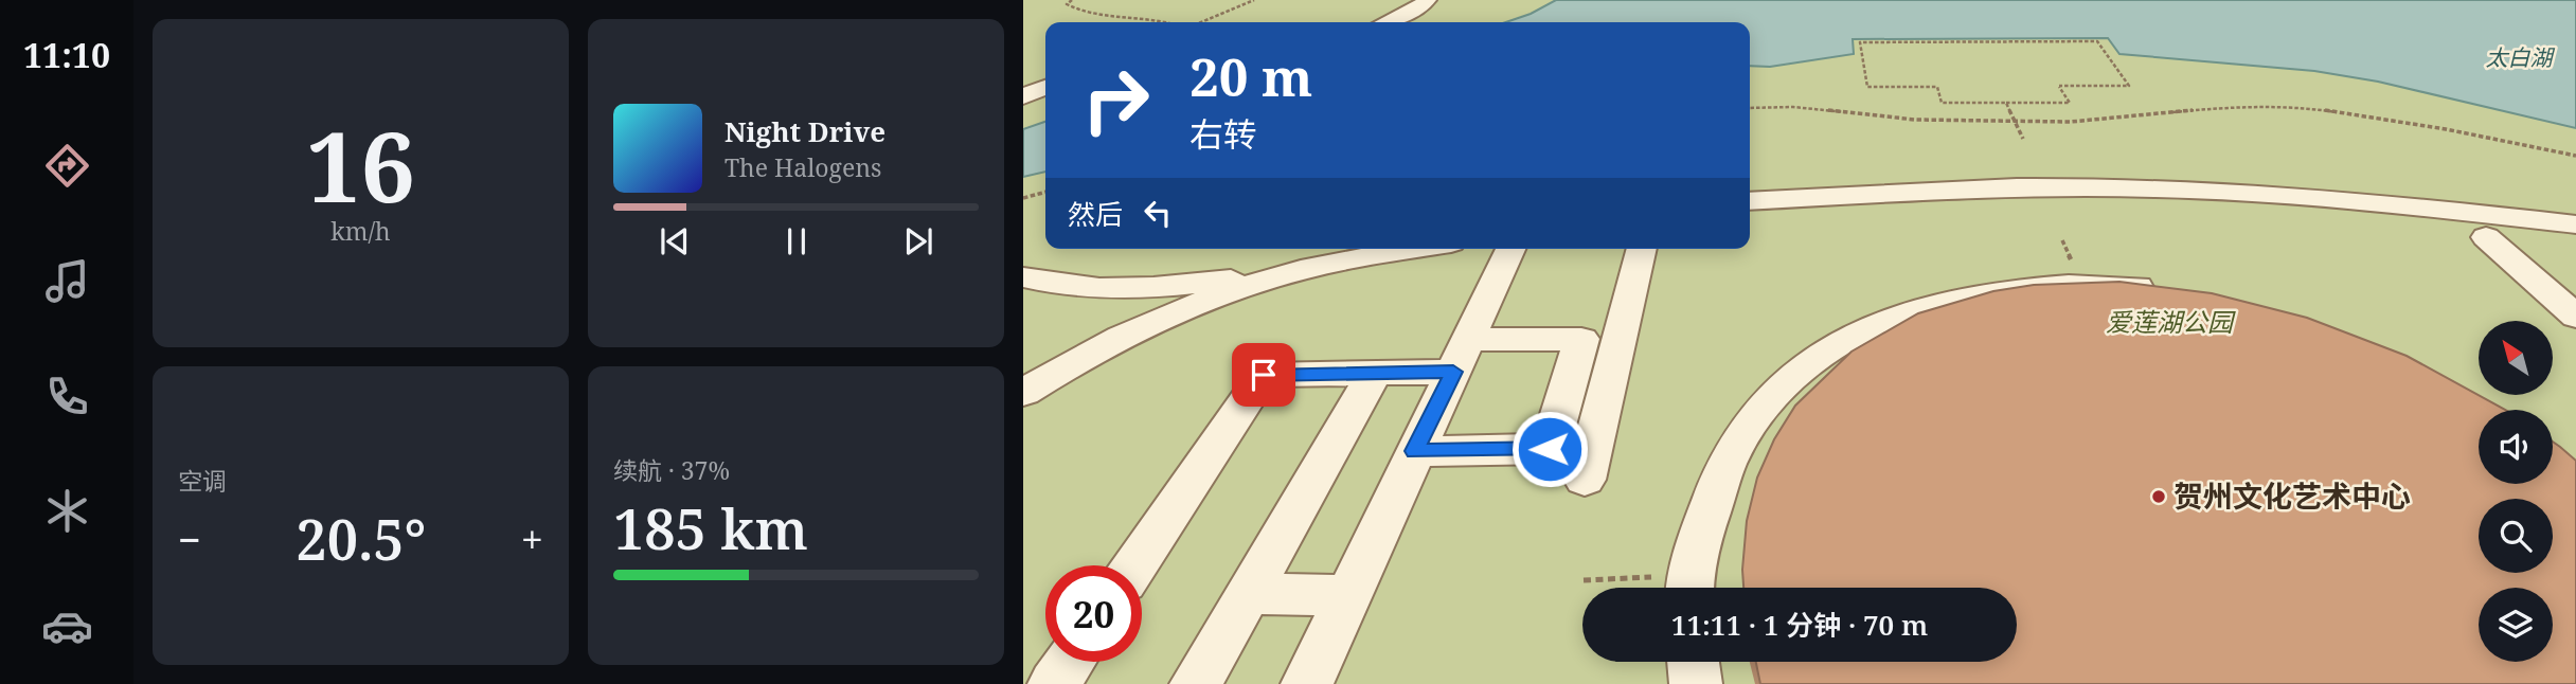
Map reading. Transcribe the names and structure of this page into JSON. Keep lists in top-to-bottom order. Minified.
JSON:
{"water":["太白湖"],"parks":["爱莲湖公园"],"places":["贺州文化艺术中心"],"north":"top left","page":{"tabs":"11:10","tile":[["16","km/h"],"空调",["续航 · 37%","185 km"]],"turn":["20 m","右转"],"song":["Night Drive","The Halogens"],"then":"然后","heat":["−","20.5°","+"],"limit":"20","trip":"11:11 · 1 分钟 · 70 m"}}
